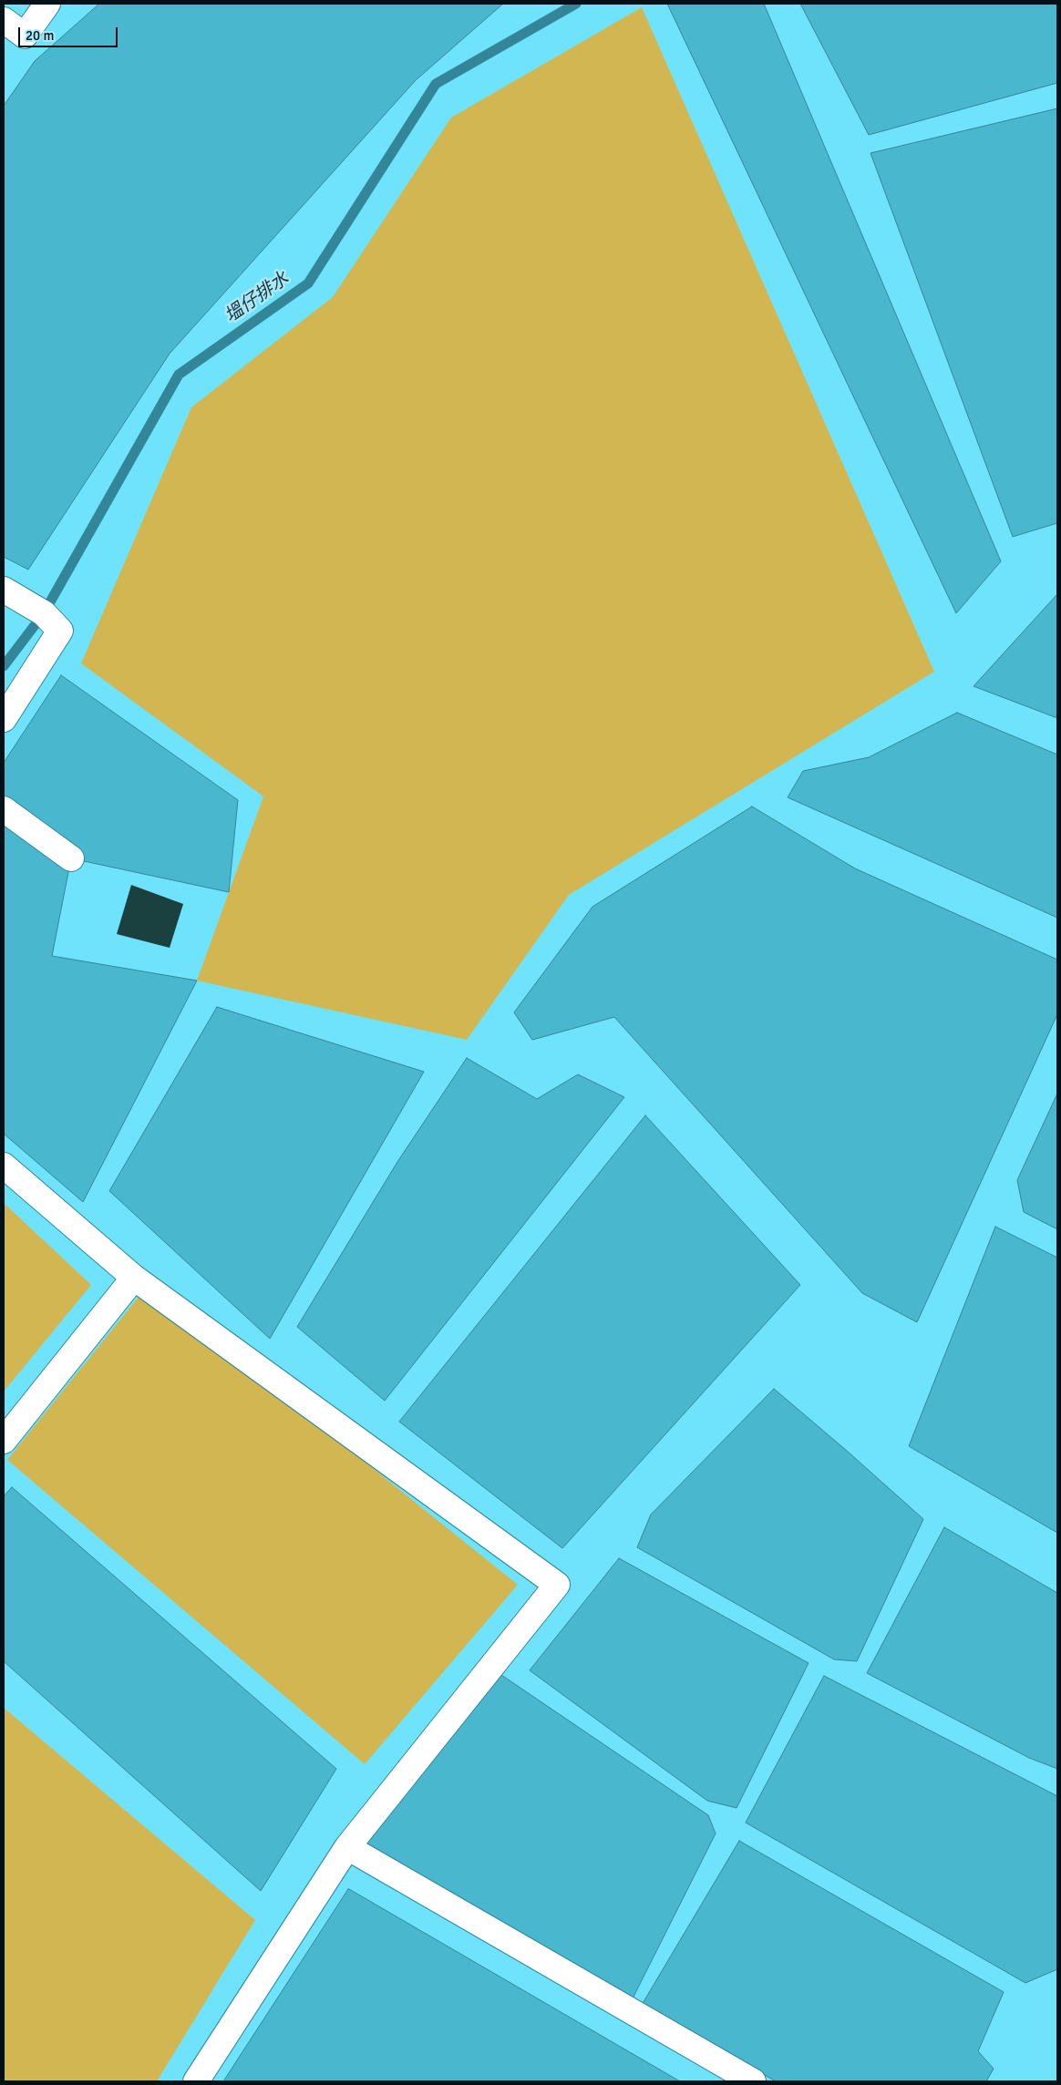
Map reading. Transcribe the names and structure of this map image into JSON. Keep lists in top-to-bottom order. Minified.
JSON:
{"water":["塭仔排水"],"scale_bar":"20 m"}
